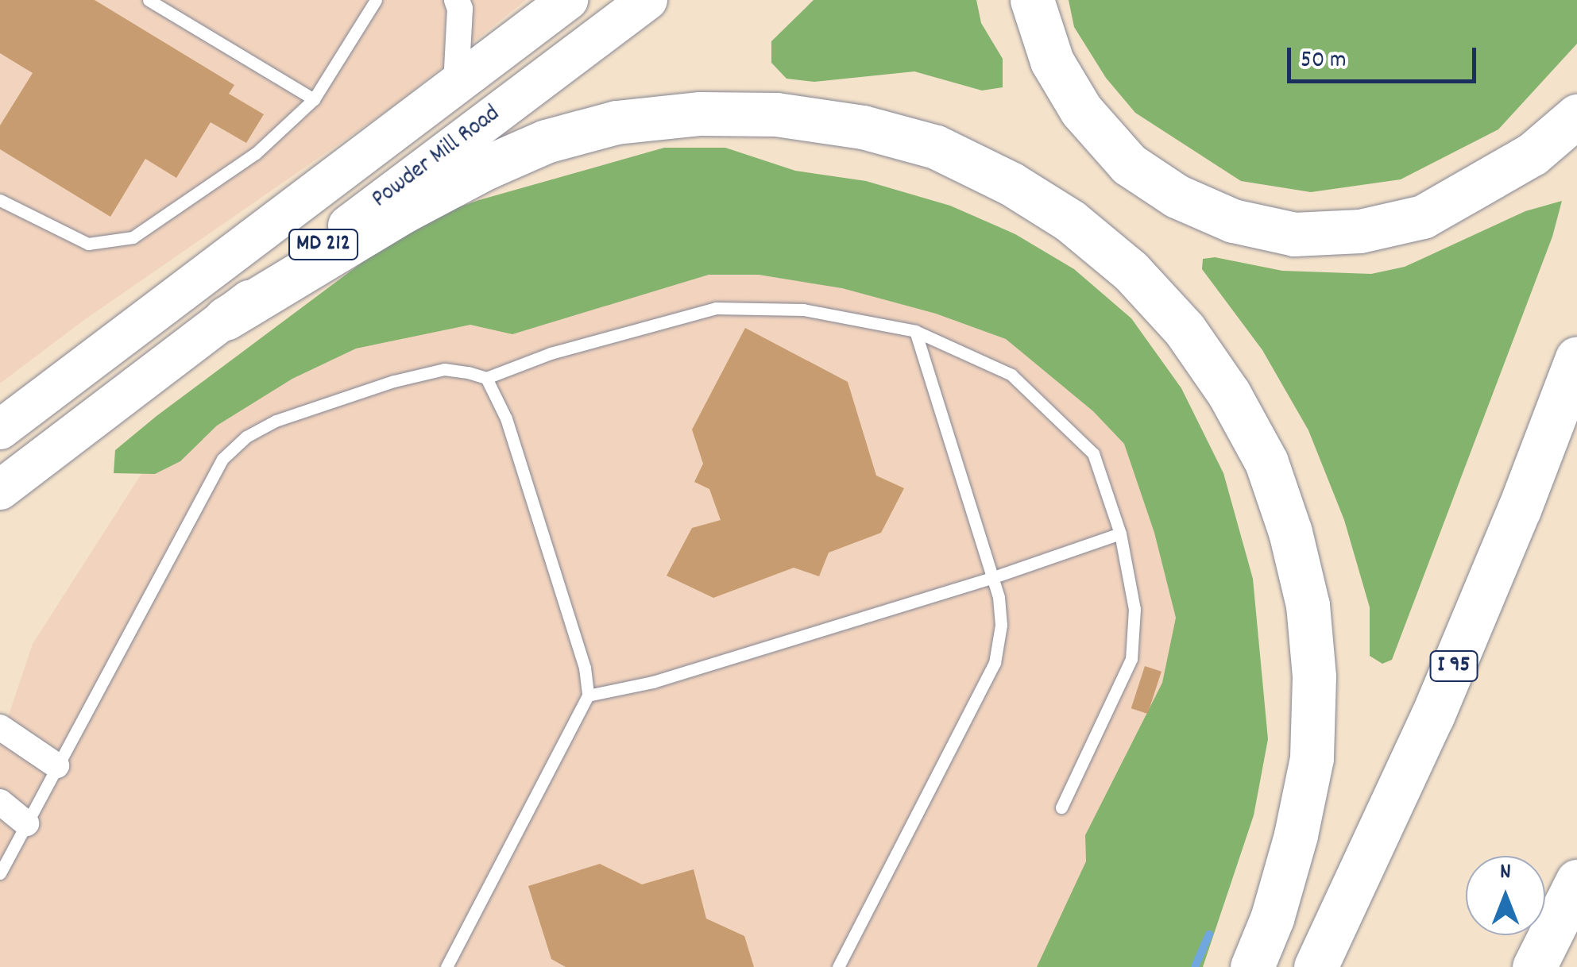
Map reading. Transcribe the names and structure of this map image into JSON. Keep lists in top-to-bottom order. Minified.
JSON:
{"streets":{"highway":["I 95"],"main road":["Powder Mill Road","MD 212"]},"scale_bar":"50 m","north":"top"}
